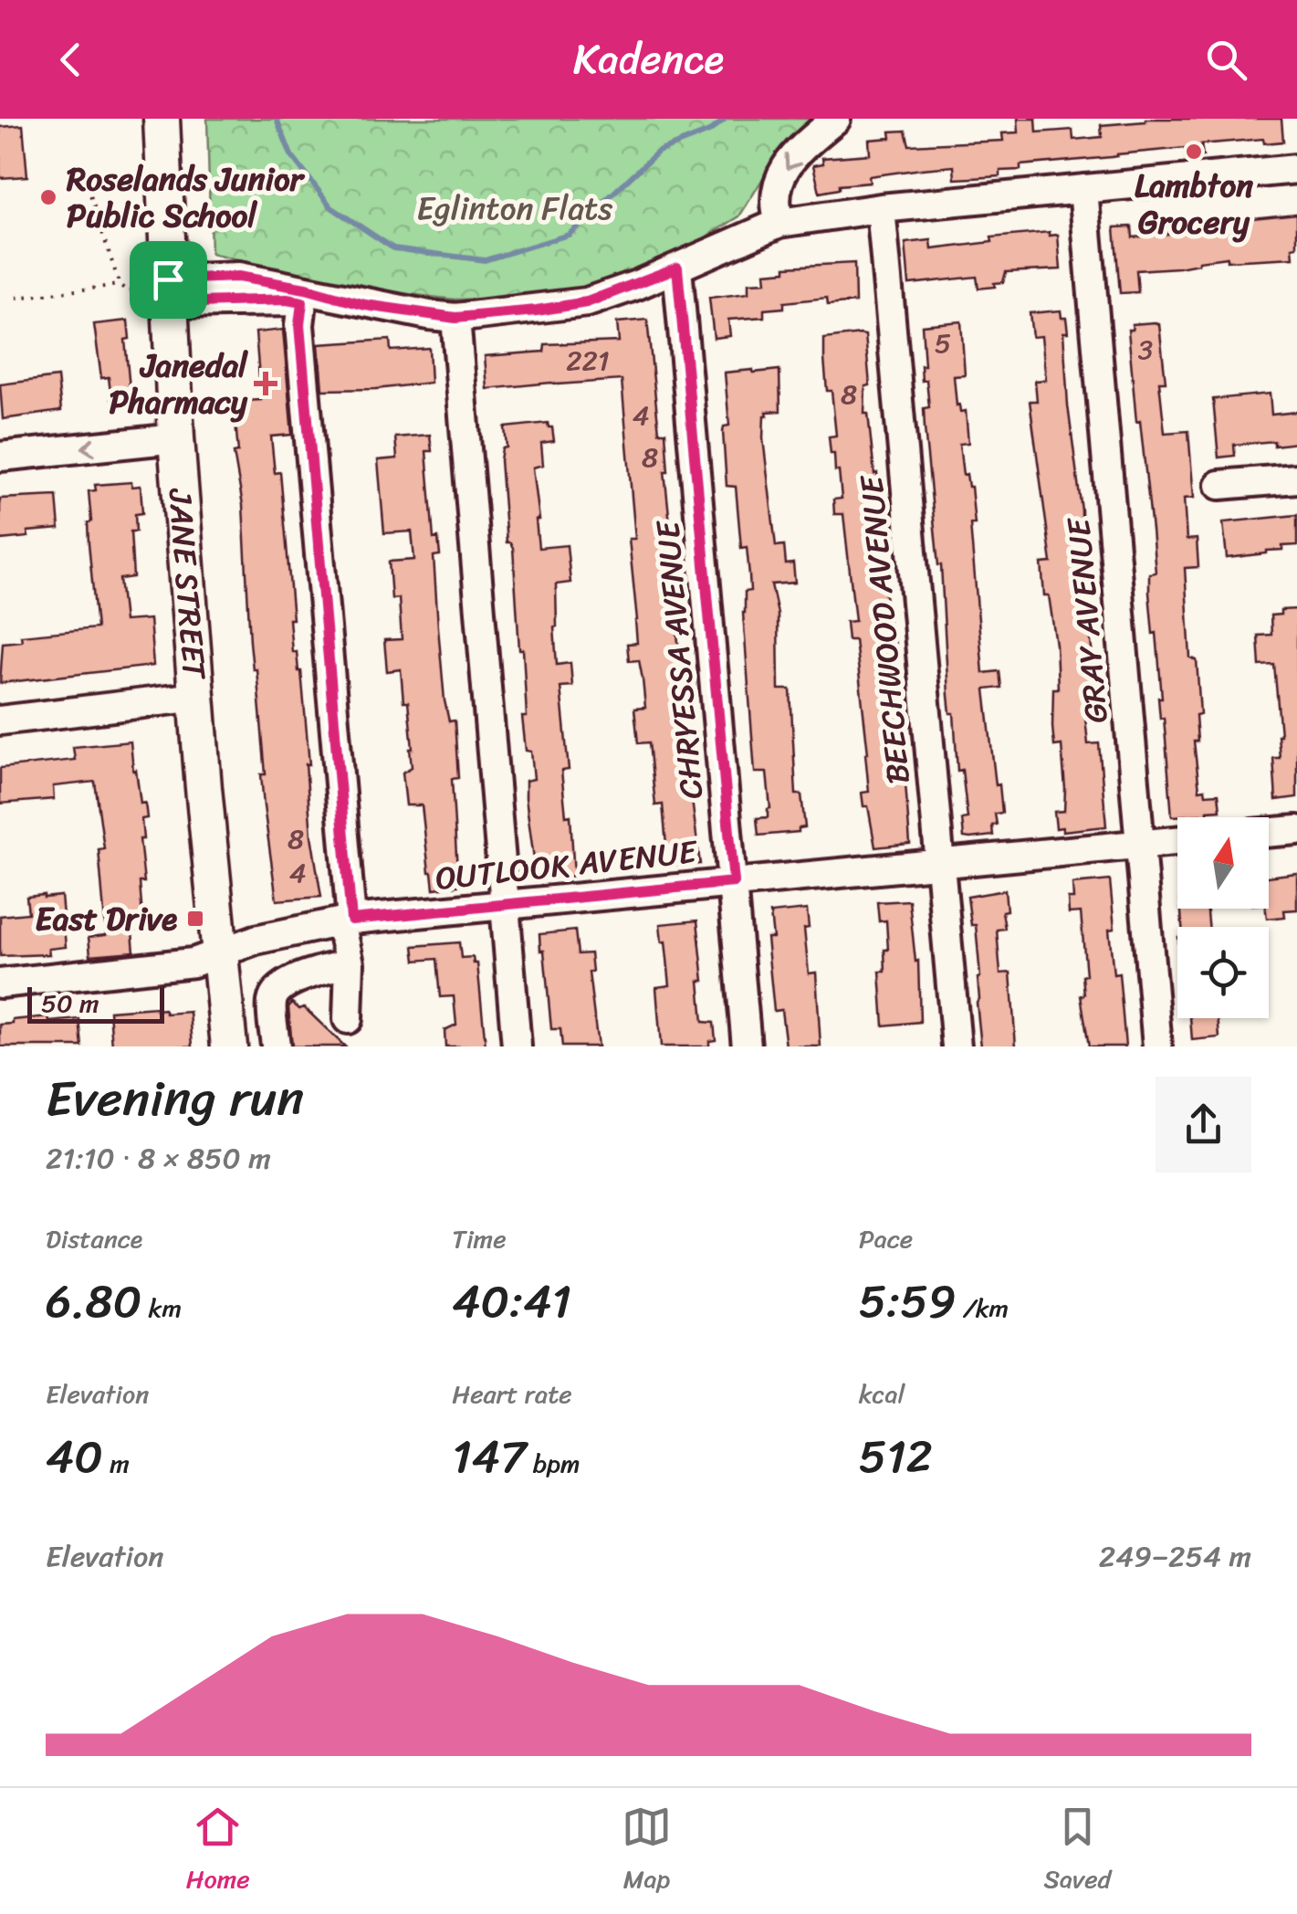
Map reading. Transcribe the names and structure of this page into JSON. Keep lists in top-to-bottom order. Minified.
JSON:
{"streets":{"main road":["JANE STREET"],"street":["GRAY AVENUE","BEECHWOOD AVENUE","CHRYESSA AVENUE","OUTLOOK AVENUE"]},"crossings":[["JANE STREET","OUTLOOK AVENUE"],["GRAY AVENUE","OUTLOOK AVENUE"],["BEECHWOOD AVENUE","OUTLOOK AVENUE"],["CHRYESSA AVENUE","OUTLOOK AVENUE"]],"parks":["Eglinton Flats"],"places":{"other":["Lambton Grocery","Roselands Junior Public School"],"health":["Janedal Pharmacy"],"transit":["East Drive"]},"house_numbers":["5","3","221","8","4","8","8","4"],"scale_bar":"50 m","north":"top","page":{"header":"Kadence","scale":"50 m","heading":["Evening run","21:10 · 8 × 850 m"],"stats":[["Distance","6.80 km"],["Time","40:41"],["Pace","5:59 /km"],["Elevation","40 m"],["Heart rate","147 bpm"],["kcal","512"]],"chart":["Elevation","249–254 m"],"tabs":["Home","Map","Saved"]}}
